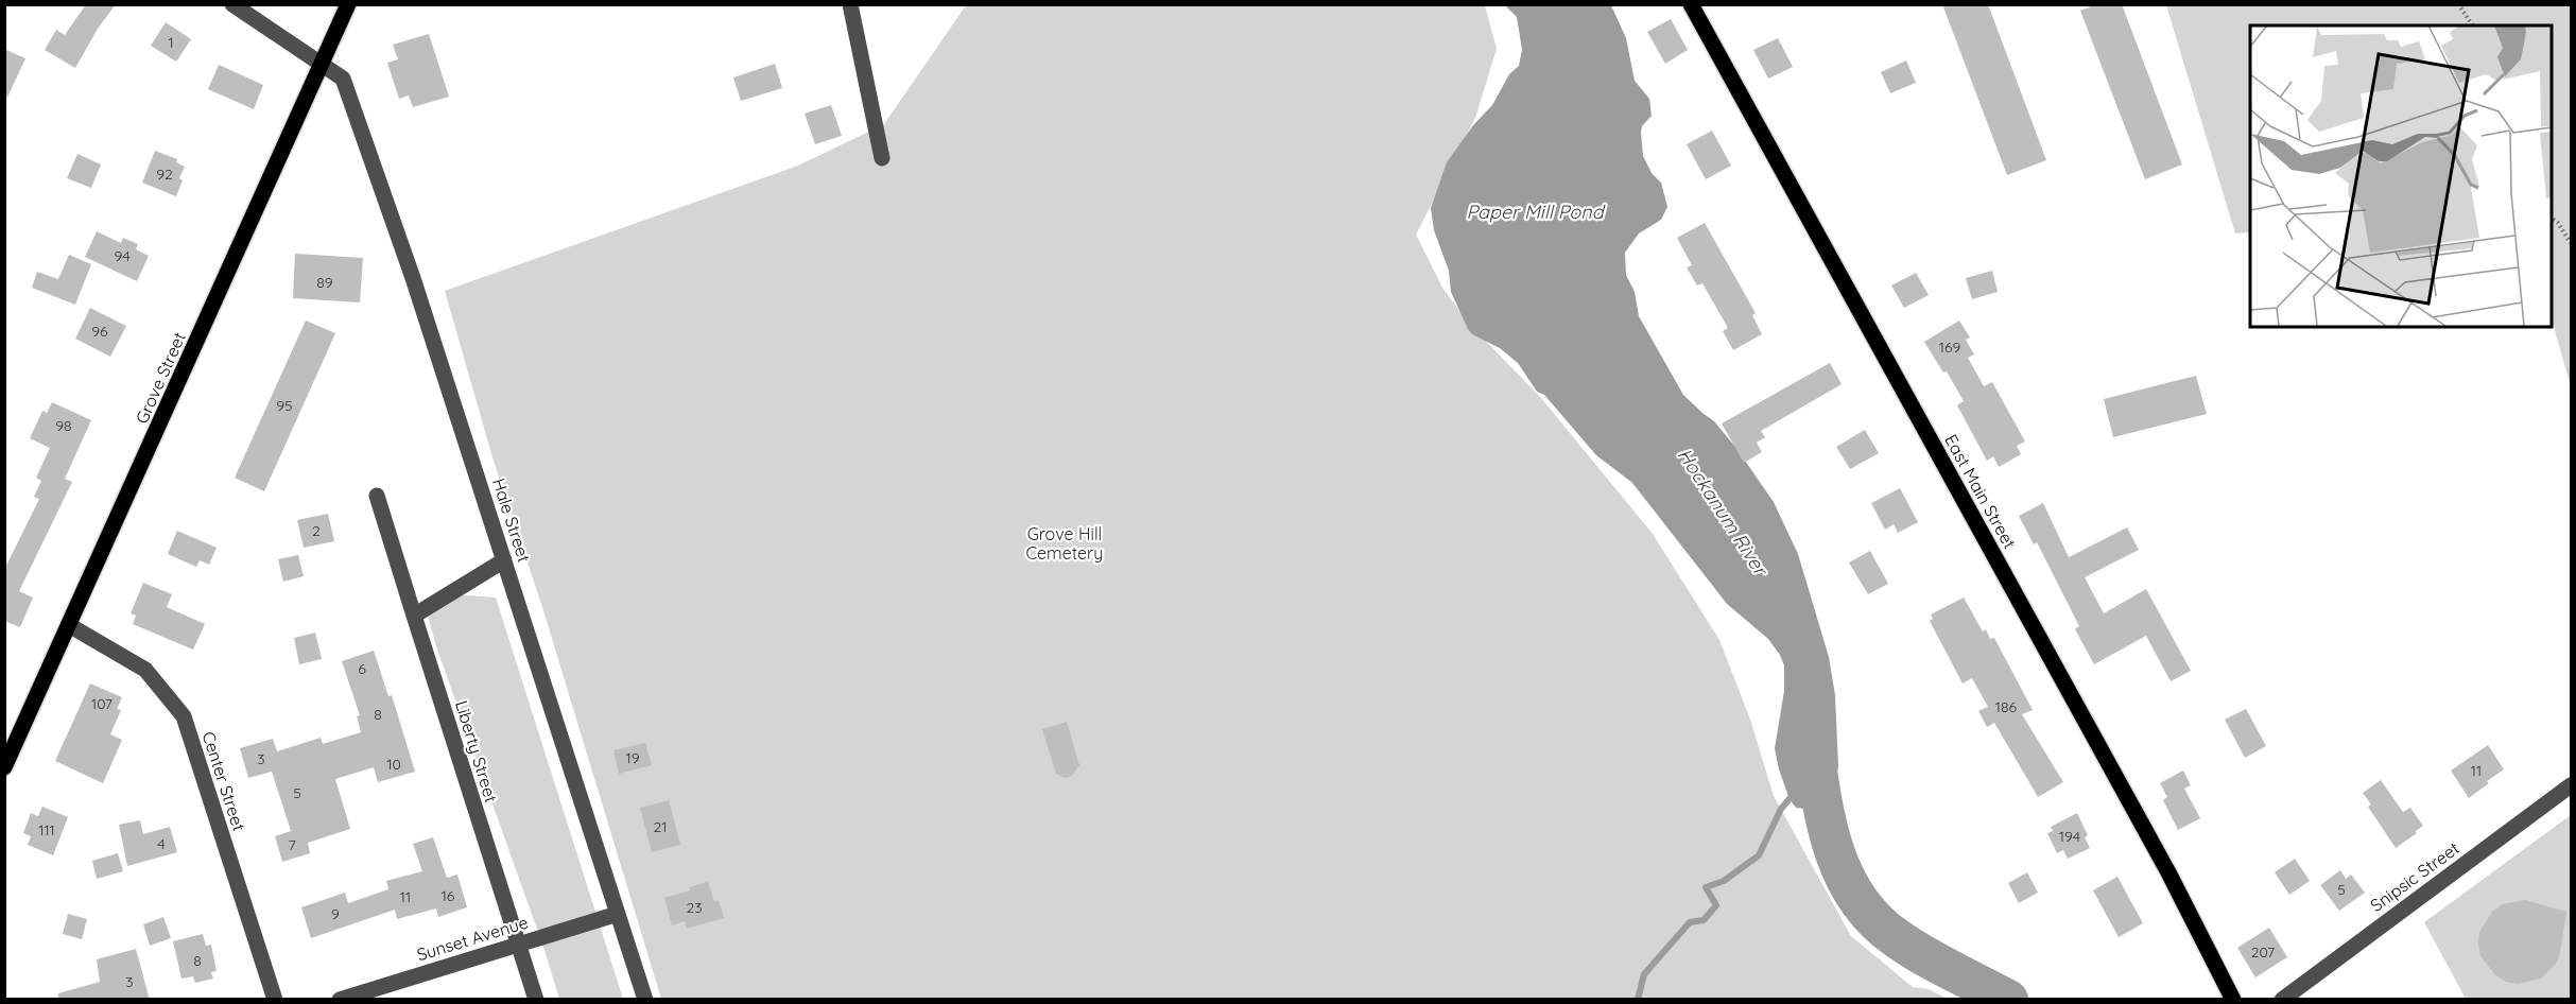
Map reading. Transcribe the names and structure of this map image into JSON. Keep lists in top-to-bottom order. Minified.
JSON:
{"streets":{"main road":["Grove Street","East Main Street"],"street":["Hale Street","Liberty Street","Center Street","Snipsic Street","Sunset Avenue"]},"crossings":[["Grove Street","Hale Street"],["Grove Street","Center Street"],["Hale Street","Sunset Avenue"],["Liberty Street","Sunset Avenue"]],"water":["Paper Mill Pond","Hockanum River"],"parks":["Grove Hill Cemetery"],"house_numbers":["1","92","94","89","96","169","95","98","2","6","107","186","8","19","3","10","11","5","21","111","194","4","7","5","16","11","23","9","207","8","3"]}
